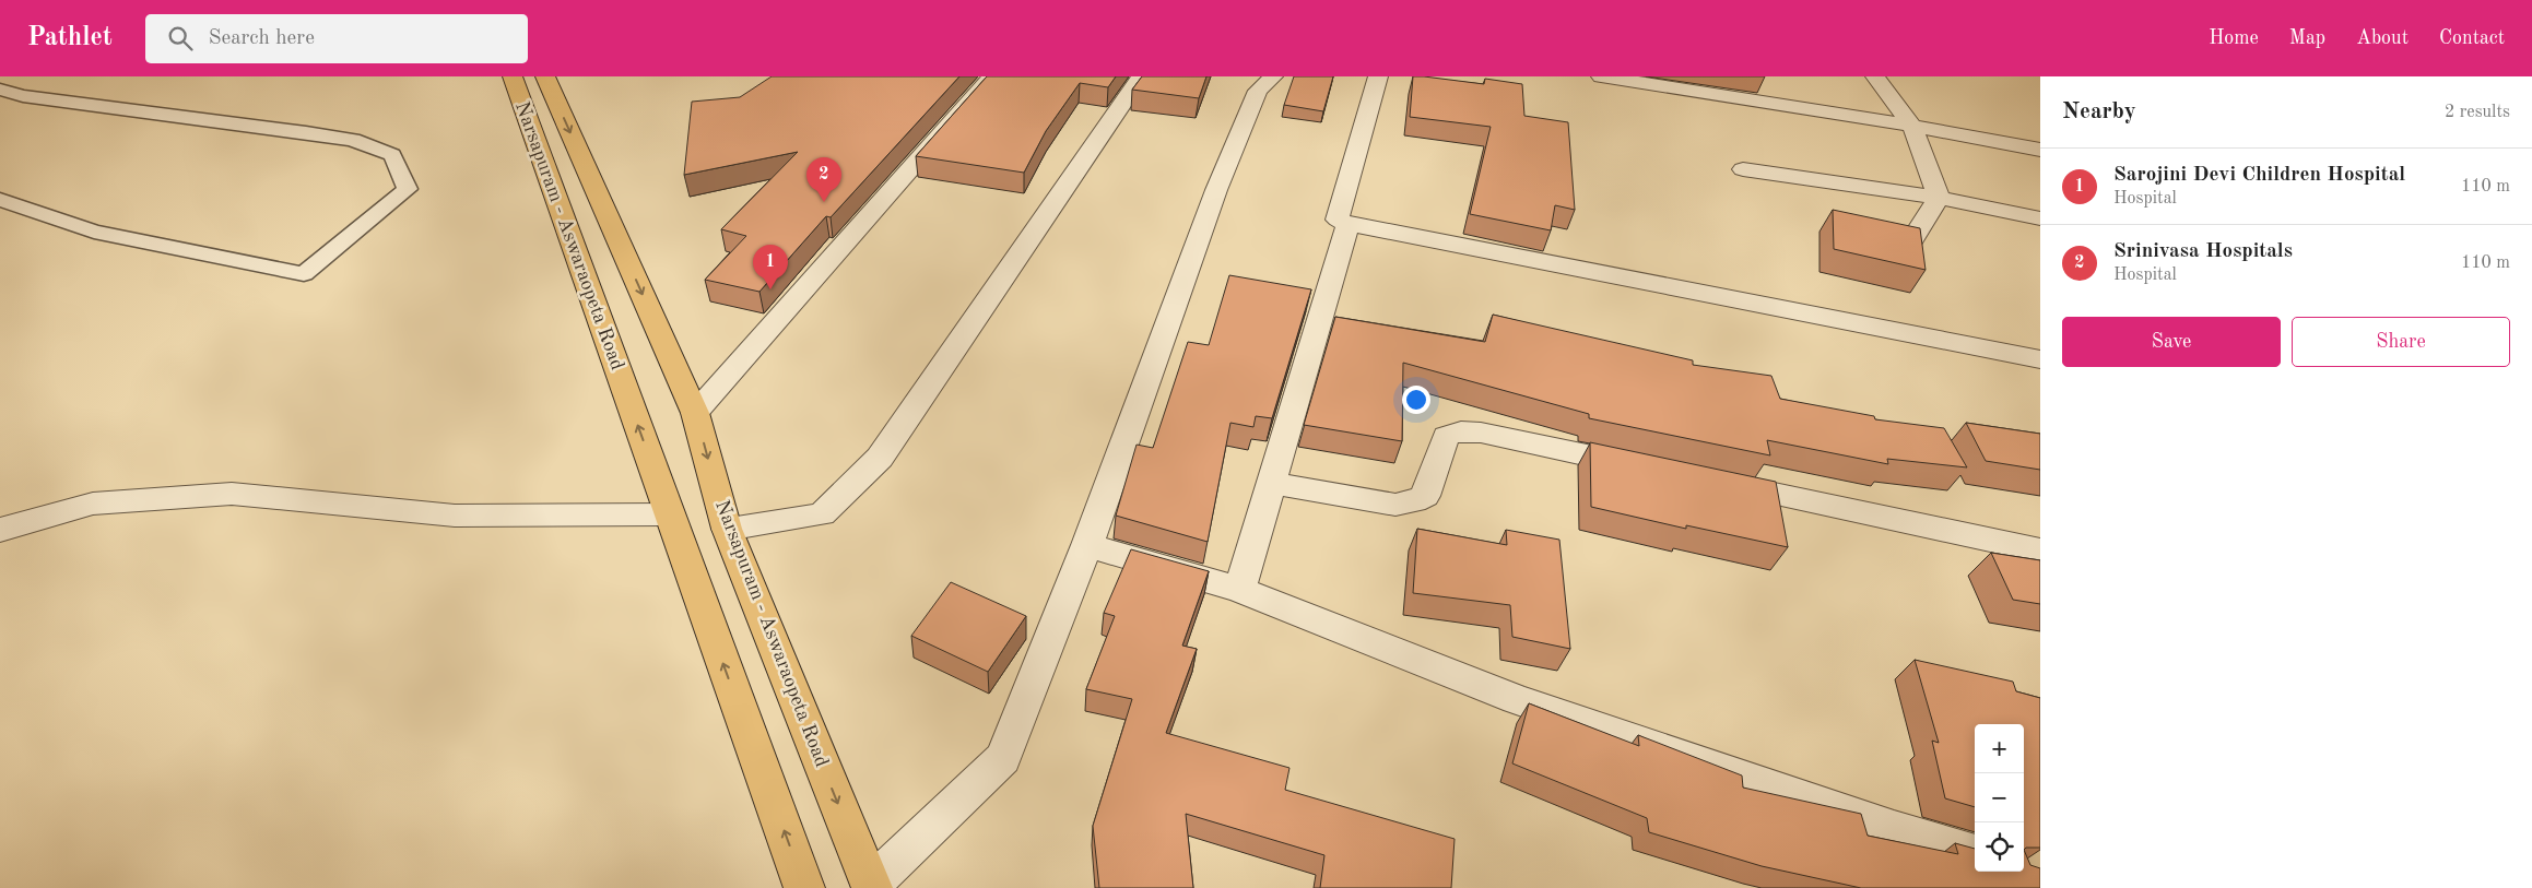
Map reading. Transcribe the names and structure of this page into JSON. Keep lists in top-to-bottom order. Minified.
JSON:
{"streets":{"main road":["Narsapuram - Aswaraopeta Road"]},"page":{"header":"Pathlet","search":"Search here","nav":["Home","Map","About","Contact"],"heading":["Nearby","2 results"],"list":[{"mark":"1","name":"Sarojini Devi Children Hospital","note":"Hospital","value":"110 m"},{"mark":"2","name":"Srinivasa Hospitals","note":"Hospital","value":"110 m"}],"pins":["2","1"],"buttons":["Save","Share"],"map_buttons":["+","−"]}}
